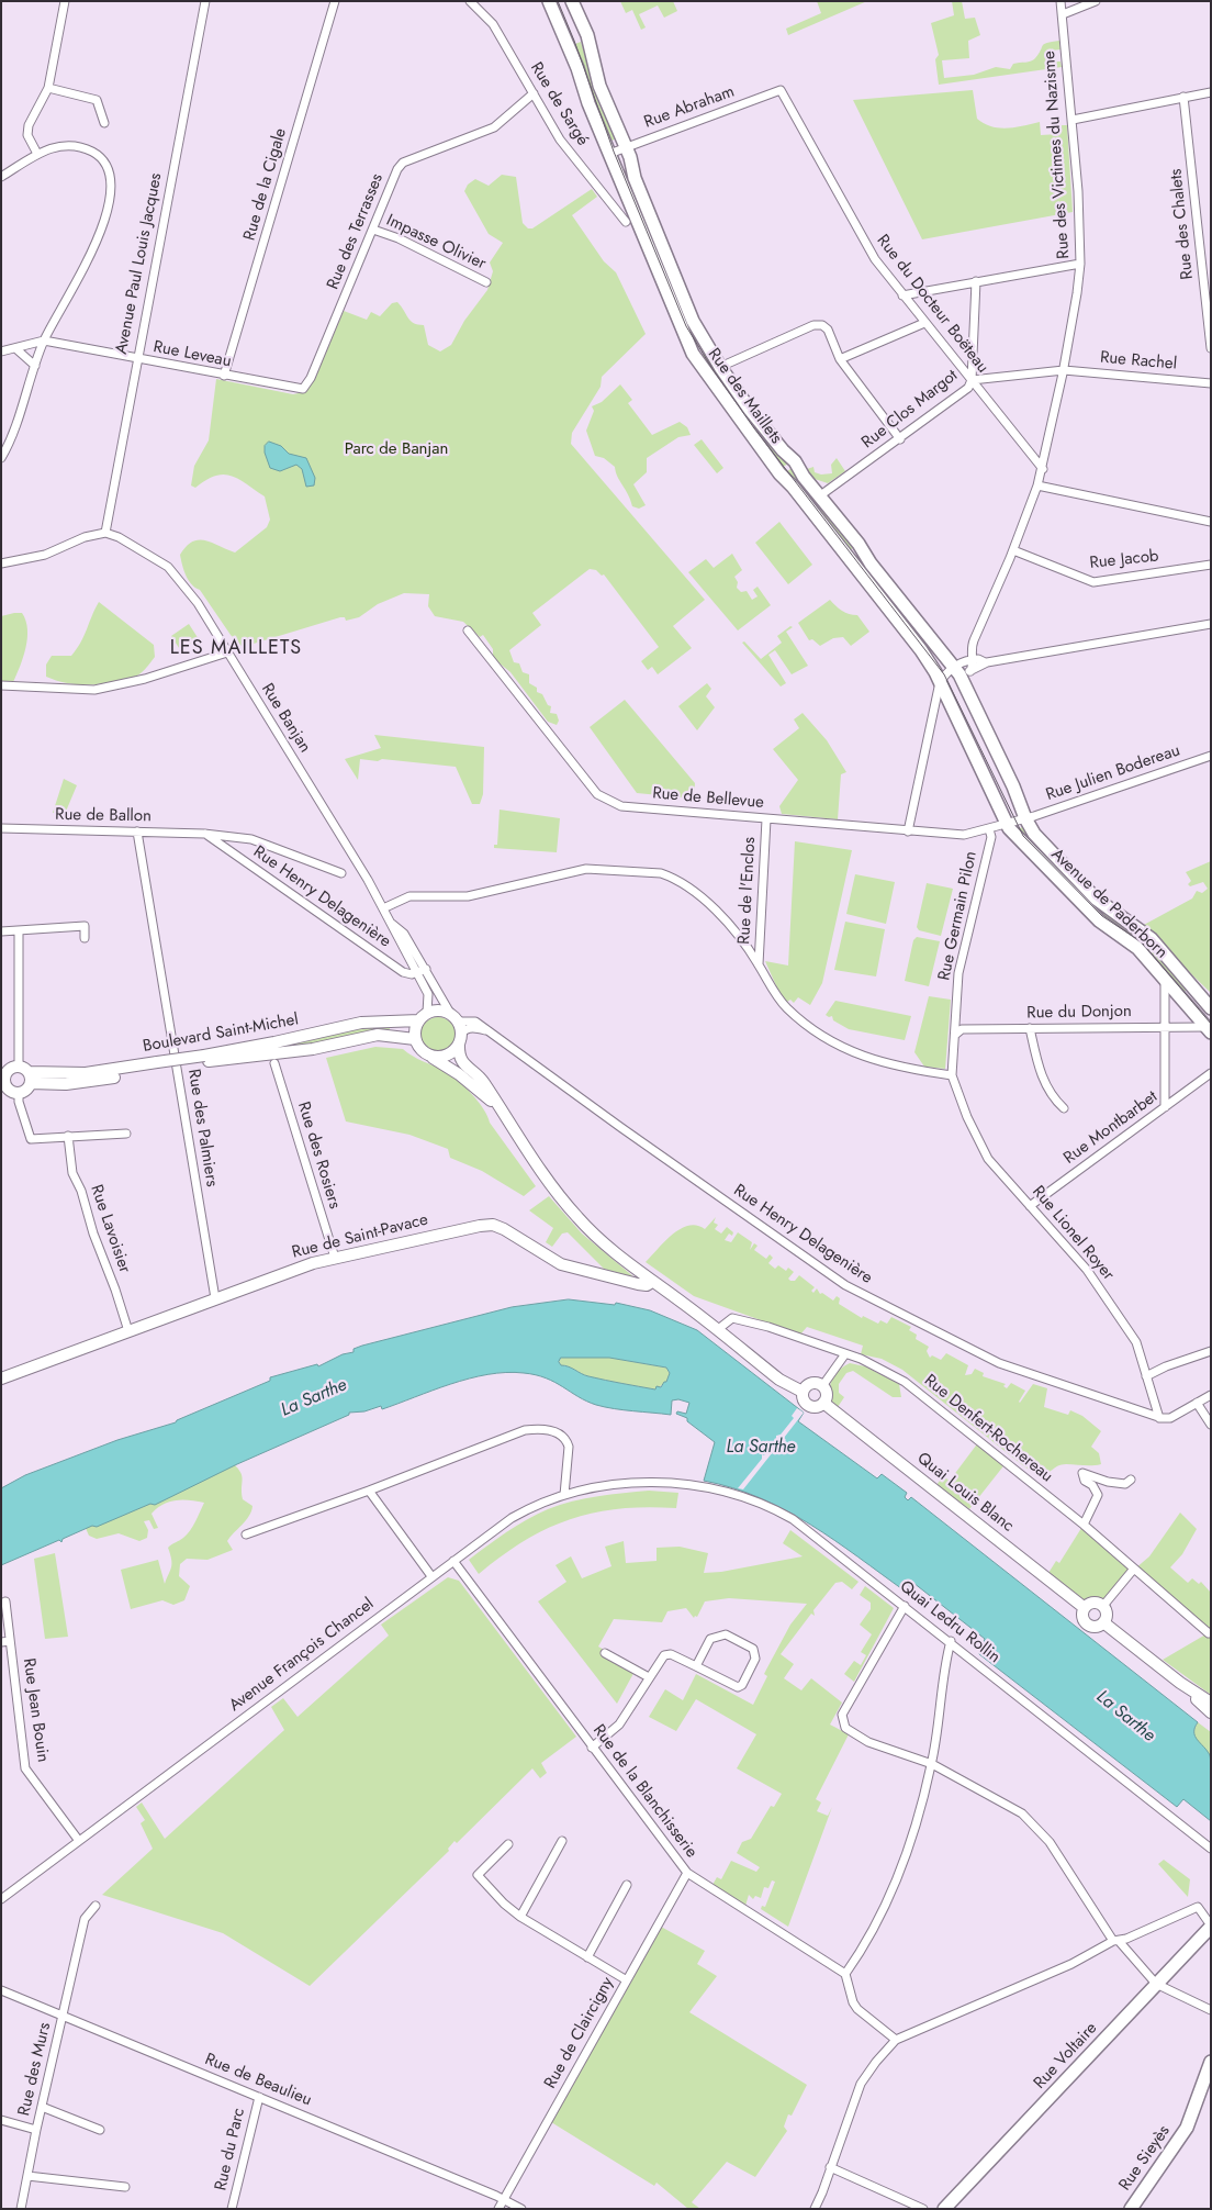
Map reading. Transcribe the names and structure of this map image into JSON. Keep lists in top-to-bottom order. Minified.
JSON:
{"streets":{"main road":["Rue des Maillets","Avenue de Paderborn","Boulevard Saint-Michel","Rue de Saint-Pavace","Quai Louis Blanc","Rue Voltaire","Rue Sieyès"],"street":["Rue de Sargé","Rue Abraham","Rue des Victimes du Nazisme","Rue de la Cigale","Rue des Chalets","Rue des Terrasses","Impasse Olivier","Avenue Paul Louis Jacques","Rue du Docteur Boëteau","Rue Leveau","Rue Rachel","Rue Clos Margot","Rue Jacob","Rue Banjan","Rue Julien Bodereau","Rue de Bellevue","Rue de Ballon","Rue de l'Enclos","Rue Henry Delagenière","Rue Germain Pilon","Rue du Donjon","Rue des Palmiers","Rue Montbarbet","Rue des Rosiers","Rue Lavoisier","Rue Lionel Royer","Rue Denfert-Rochereau","Quai Ledru Rollin","Avenue François Chancel","Rue Jean Bouin","Rue de la Blanchisserie","Rue de Claircigny","Rue des Murs","Rue de Beaulieu","Rue du Parc"]},"crossings":[["Rue de Sargé","Rue des Terrasses"],["Rue Abraham","Rue du Docteur Boëteau"],["Rue Abraham","Rue des Maillets"],["Rue des Victimes du Nazisme","Rue du Docteur Boëteau"],["Rue des Victimes du Nazisme","Rue Rachel"],["Rue des Victimes du Nazisme","Rue des Maillets"],["Rue des Victimes du Nazisme","Rue Clos Margot"],["Rue des Victimes du Nazisme","Rue Jacob"],["Rue de la Cigale","Rue Leveau"],["Rue des Terrasses","Impasse Olivier"],["Rue des Terrasses","Rue Leveau"],["Avenue Paul Louis Jacques","Rue Leveau"],["Avenue Paul Louis Jacques","Rue Banjan"],["Rue du Docteur Boëteau","Rue Clos Margot"],["Rue Rachel","Rue Clos Margot"],["Rue des Maillets","Rue Clos Margot"],["Rue des Maillets","Rue Julien Bodereau"],["Rue des Maillets","Rue de Bellevue"],["Rue des Maillets","Avenue de Paderborn"],["Rue Banjan","Rue Henry Delagenière"],["Rue Banjan","Boulevard Saint-Michel"],["Rue Julien Bodereau","Rue de Bellevue"],["Rue Julien Bodereau","Avenue de Paderborn"],["Rue de Bellevue","Rue de l'Enclos"],["Rue de Bellevue","Avenue de Paderborn"],["Rue de Bellevue","Rue Germain Pilon"],["Rue de Ballon","Rue Henry Delagenière"],["Rue de Ballon","Rue des Palmiers"],["Rue Henry Delagenière","Boulevard Saint-Michel"],["Rue Henry Delagenière","Rue Lionel Royer"],["Avenue de Paderborn","Rue du Donjon"],["Rue Germain Pilon","Rue du Donjon"],["Rue Germain Pilon","Rue Lionel Royer"],["Rue des Palmiers","Rue de Saint-Pavace"],["Rue Montbarbet","Rue Lionel Royer"],["Rue des Rosiers","Rue de Saint-Pavace"],["Rue Lavoisier","Rue de Saint-Pavace"],["Rue de Saint-Pavace","Quai Louis Blanc"],["Rue Denfert-Rochereau","Quai Louis Blanc"],["Quai Ledru Rollin","Avenue François Chancel"],["Avenue François Chancel","Rue Jean Bouin"],["Avenue François Chancel","Rue de la Blanchisserie"],["Rue de la Blanchisserie","Rue de Claircigny"],["Rue de Claircigny","Rue de Beaulieu"],["Rue des Murs","Rue de Beaulieu"],["Rue de Beaulieu","Rue du Parc"]],"districts":["LES MAILLETS"],"water":["La Sarthe"],"parks":["Parc de Banjan"]}
